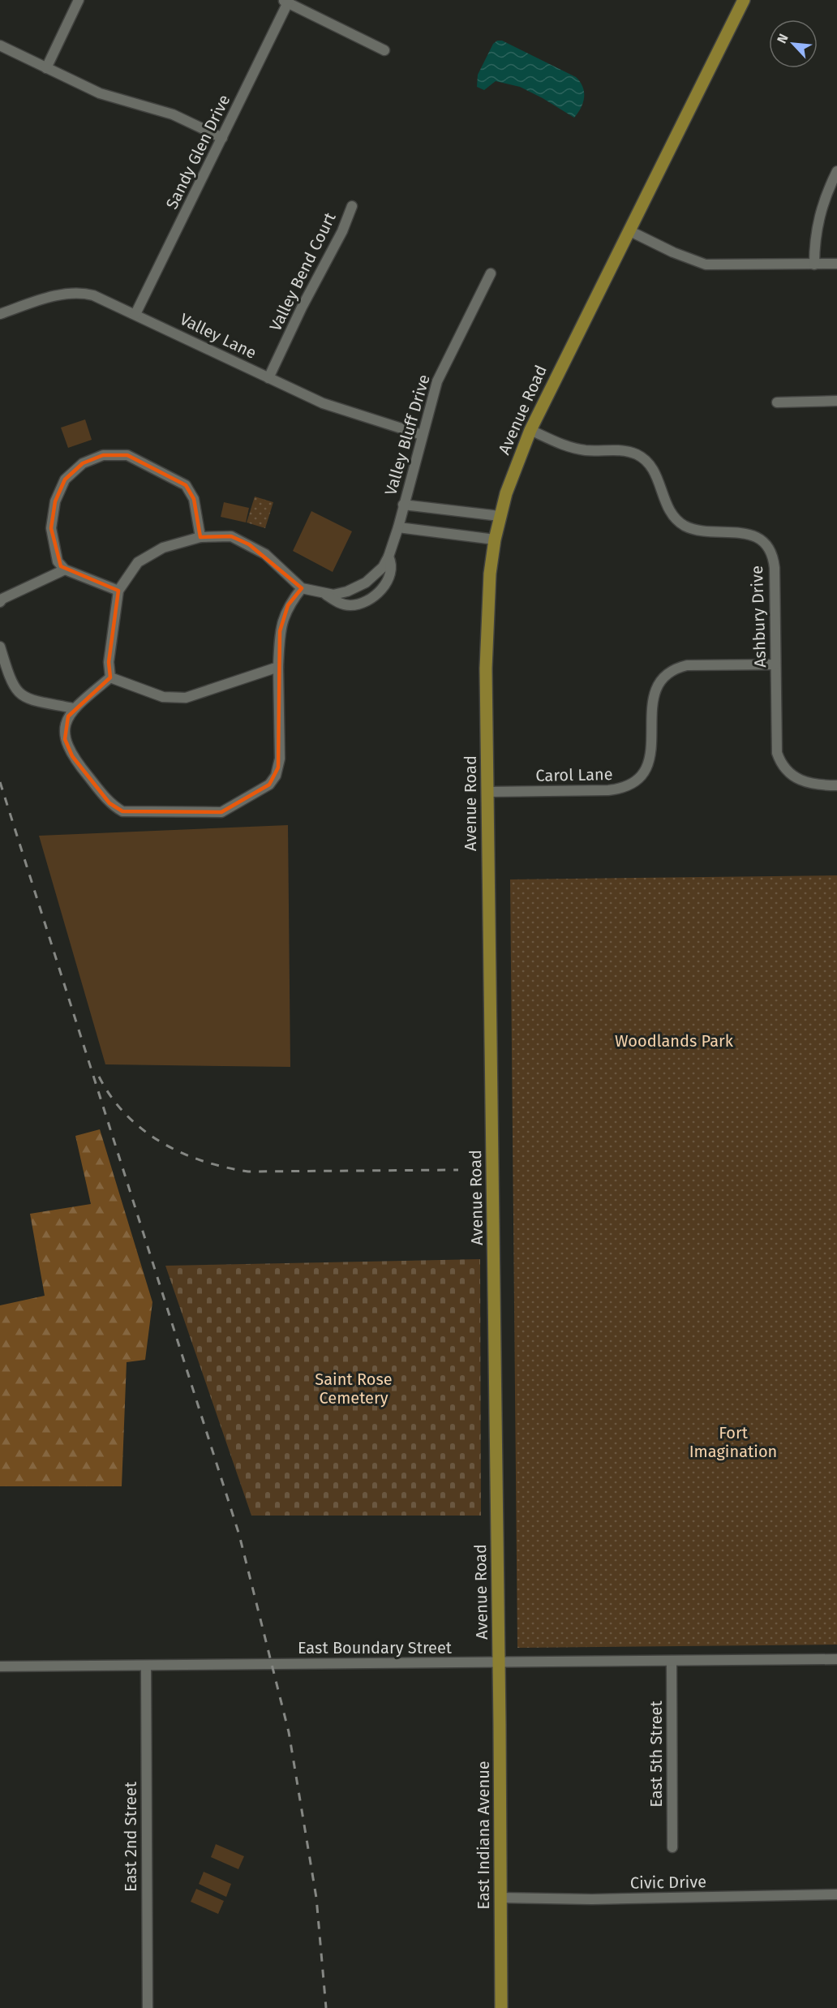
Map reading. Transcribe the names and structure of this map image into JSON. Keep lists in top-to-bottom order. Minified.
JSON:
{"streets":{"main road":["Avenue Road","East Indiana Avenue"],"street":["Sandy Glen Drive","Valley Bend Court","Valley Lane","Valley Bluff Drive","Ashbury Drive","Carol Lane","East Boundary Street","East 5th Street","East 2nd Street","Civic Drive"]},"crossings":[["Sandy Glen Drive","Valley Lane"],["Valley Bend Court","Valley Lane"],["Valley Lane","Valley Bluff Drive"],["Avenue Road","Ashbury Drive"],["Avenue Road","Carol Lane"],["Avenue Road","East Boundary Street"],["Avenue Road","East Indiana Avenue"],["Ashbury Drive","Carol Lane"],["East Boundary Street","East 5th Street"],["East Boundary Street","East Indiana Avenue"],["East Boundary Street","East 2nd Street"],["East Indiana Avenue","Civic Drive"]],"parks":["Woodlands Park","Saint Rose Cemetery","Fort Imagination"],"north":"top left"}
